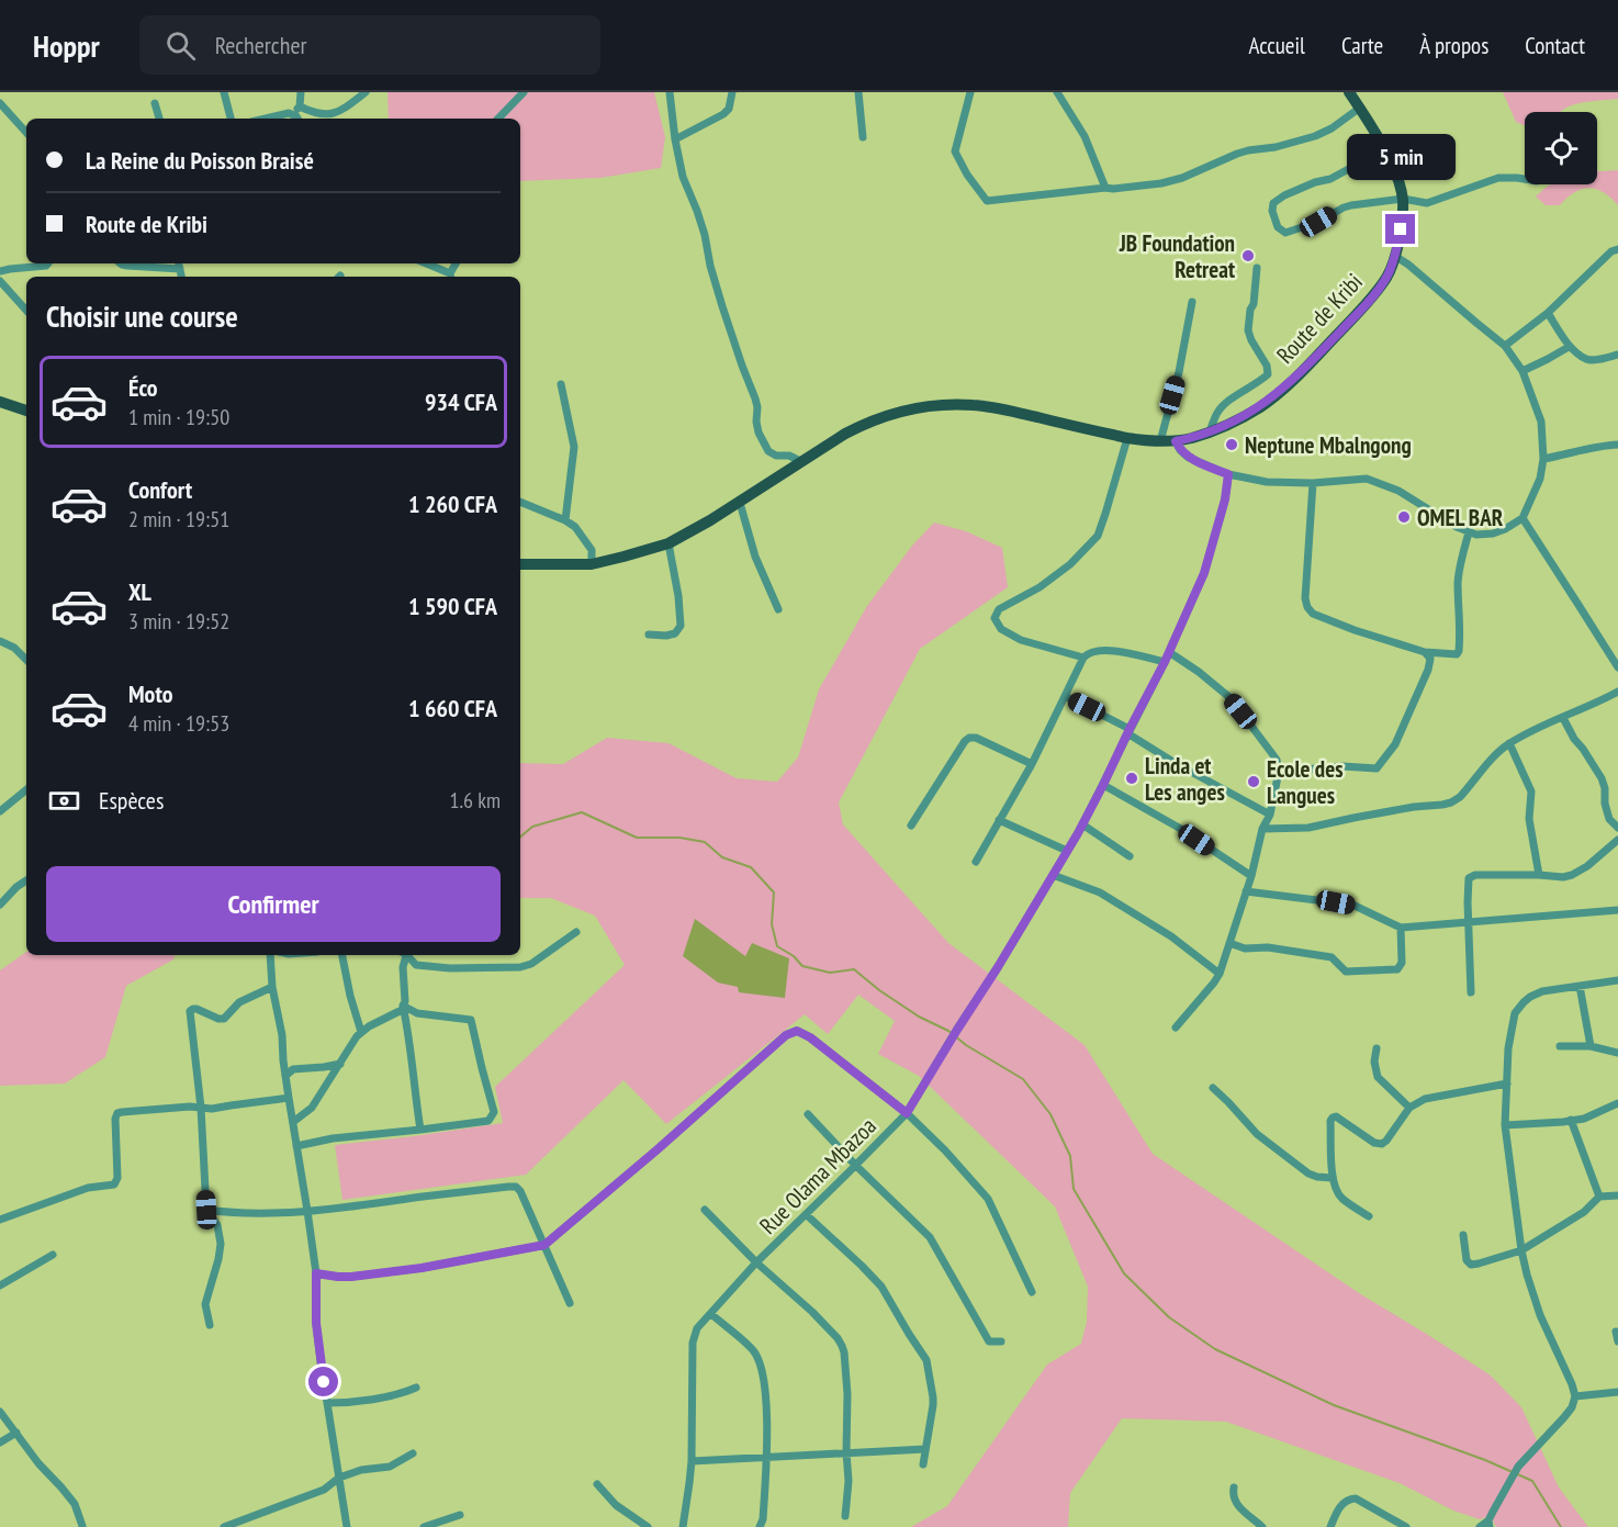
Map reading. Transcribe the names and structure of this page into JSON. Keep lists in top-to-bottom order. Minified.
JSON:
{"streets":{"main road":["Route de Kribi"],"street":["Rue Olama Mbazoa"]},"places":["JB Foundation Retreat","Neptune Mbalngong","OMEL BAR","Linda et Les anges","Ecole des Langues"],"page":{"header":"Hoppr","search":"Rechercher","nav":["Accueil","Carte","À propos","Contact"],"banner":["La Reine du Poisson Braisé","Route de Kribi"],"bubble":"5 min","heading":"Choisir une course","list":[{"name":"Éco","note":"1 min · 19:50","value":"934 CFA"},{"name":"Confort","note":"2 min · 19:51","value":"1 260 CFA"},{"name":"XL","note":"3 min · 19:52","value":"1 590 CFA"},{"name":"Moto","note":"4 min · 19:53","value":"1 660 CFA"}],"pay":["Espèces","1.6 km"],"buttons":"Confirmer"}}
